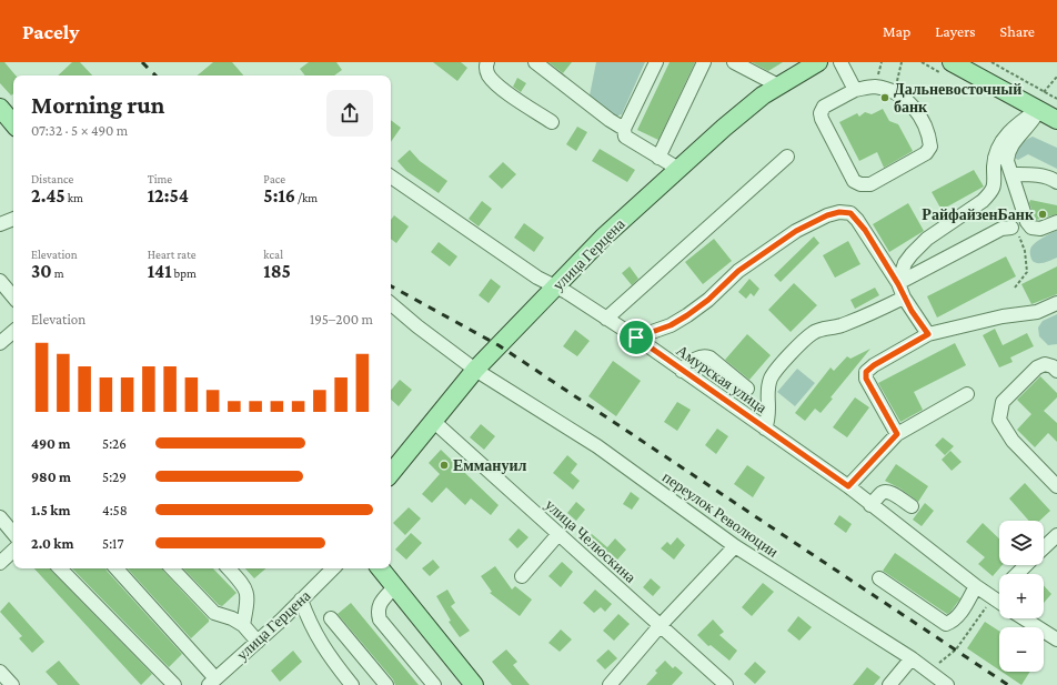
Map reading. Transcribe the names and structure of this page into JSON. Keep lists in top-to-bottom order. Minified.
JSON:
{"streets":{"main road":["улица Герцена"],"street":["Амурская улица","переулок Революции","улица Челюскина"]},"crossings":[["улица Герцена","Амурская улица"],["улица Герцена","переулок Революции"],["улица Герцена","улица Челюскина"]],"places":["Дальневосточный банк","РайфайзенБанк","Еммануил"],"page":{"header":"Pacely","nav":["Map","Layers","Share"],"heading":["Morning run","07:32 · 5 × 490 m"],"stats":[["Distance","2.45 km"],["Time","12:54"],["Pace","5:16 /km"],["Elevation","30 m"],["Heart rate","141 bpm"],["kcal","185"]],"chart":["Elevation","195–200 m"],"list":[{"name":"490 m","note":"5:26"},{"name":"980 m","note":"5:29"},{"name":"1.5 km","note":"4:58"},{"name":"2.0 km","note":"5:17"}],"map_buttons":["+","−"]}}
